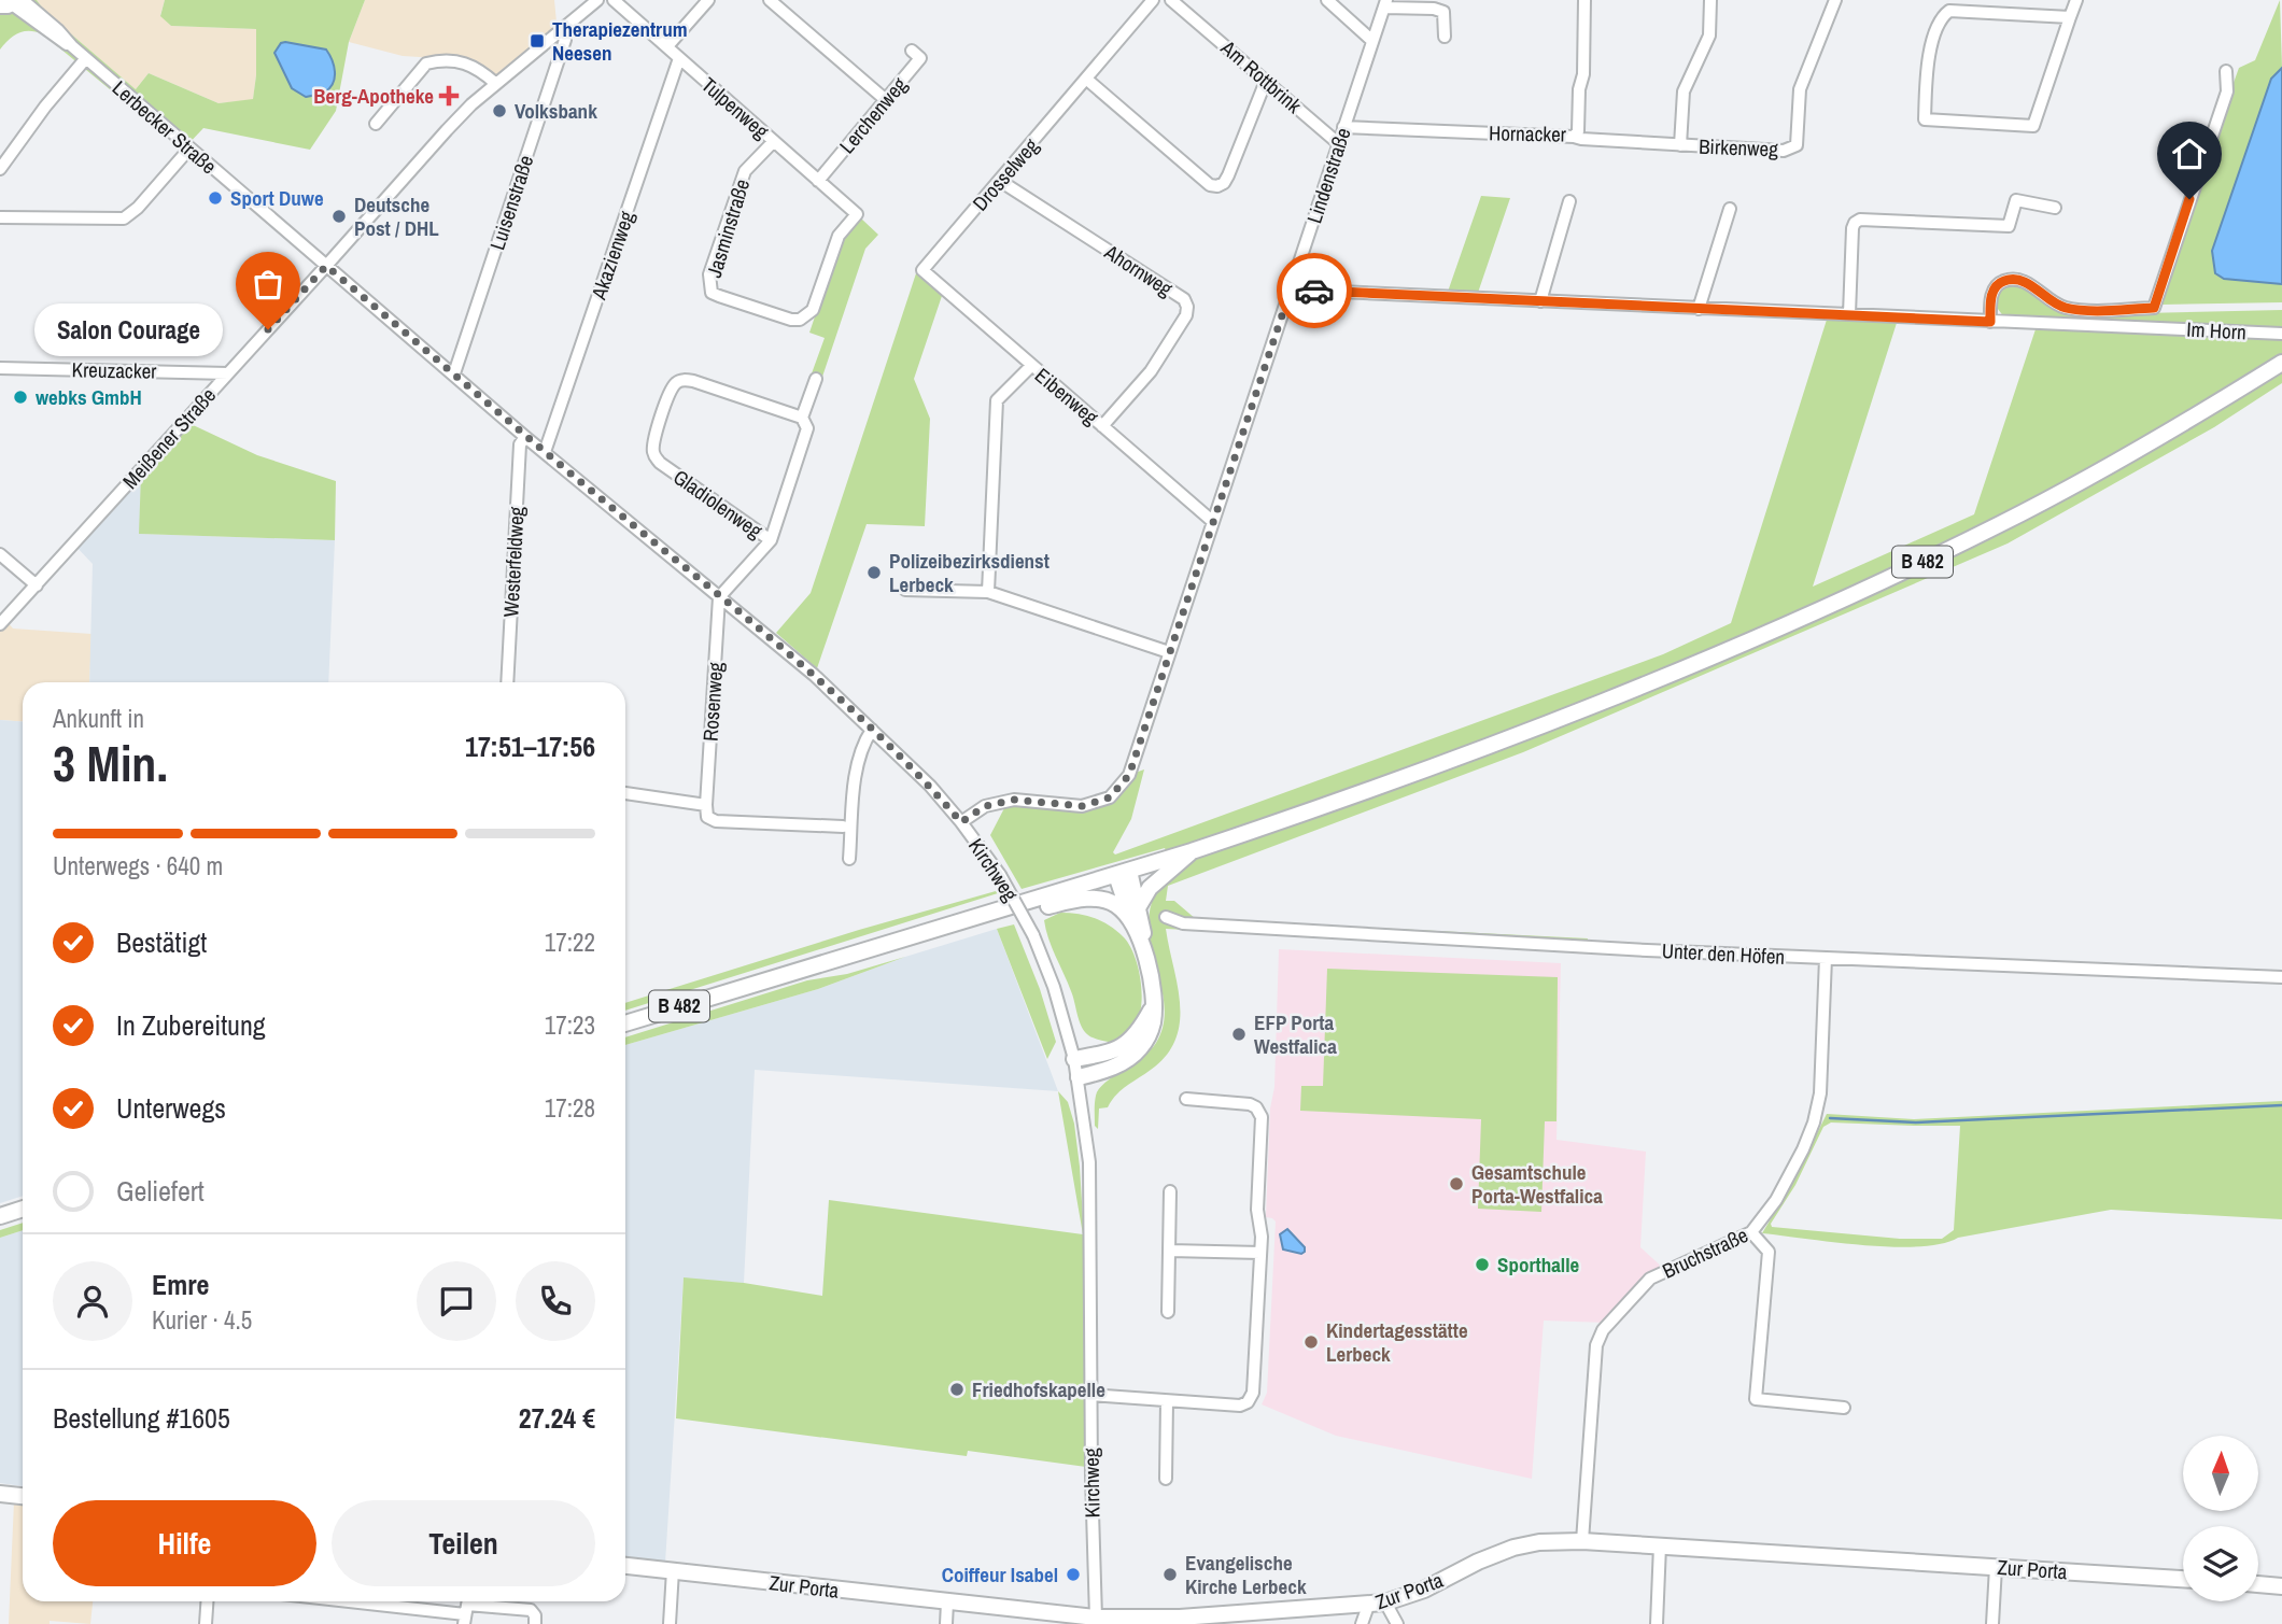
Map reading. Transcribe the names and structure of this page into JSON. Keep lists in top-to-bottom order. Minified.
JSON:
{"streets":{"main road":["B 482","Zur Porta"],"street":["Am Rottbrink","Tulpenweg","Lerchenweg","Lerbecker Straße","Hornacker","Birkenweg","Drosselweg","Lindenstraße","Luisenstraße","Jasminstraße","Akazienweg","Ahornweg","Im Horn","Kreuzacker","Eibenweg","Meißener Straße","Gladiolenweg","Westerfeldweg","Rosenweg","Kirchweg","Unter den Höfen","Bruchstraße"]},"crossings":[["Am Rottbrink","Lindenstraße"],["Tulpenweg","Lerchenweg"],["Tulpenweg","Jasminstraße"],["Tulpenweg","Akazienweg"],["Lerbecker Straße","Meißener Straße"],["Lerbecker Straße","Kirchweg"],["Hornacker","Birkenweg"],["Hornacker","Lindenstraße"],["Drosselweg","Ahornweg"],["Drosselweg","Eibenweg"],["Lindenstraße","Im Horn"],["Lindenstraße","Eibenweg"],["Lindenstraße","Kirchweg"],["Luisenstraße","Meißener Straße"],["Luisenstraße","Kirchweg"],["Akazienweg","Kirchweg"],["Ahornweg","Eibenweg"],["Kreuzacker","Meißener Straße"],["Meißener Straße","Kirchweg"],["Gladiolenweg","Rosenweg"],["Gladiolenweg","Kirchweg"],["Westerfeldweg","Kirchweg"],["Rosenweg","Kirchweg"],["Kirchweg","Zur Porta"],["Unter den Höfen","Bruchstraße"],["Bruchstraße","Zur Porta"]],"places":{"transit":["Therapiezentrum Neesen"],"health":["Berg-Apotheke"],"other":["Volksbank","Sport Duwe","Deutsche Post / DHL","Salon Courage","webks GmbH","Polizeibezirksdienst Lerbeck","EFP Porta Westfalica","Gesamtschule Porta-Westfalica","Sporthalle","Kindertagesstätte Lerbeck","Friedhofskapelle","Coiffeur Isabel","Evangelische Kirche Lerbeck"]},"north":"top","page":{"bubble":"Salon Courage","heading":["3 Min.","Ankunft in","17:51–17:56"],"panel":["Emre","Kurier · 4.5","Bestellung #1605","27.24 €"],"bar":"Unterwegs · 640 m","list":[["Bestätigt","17:22"],["In Zubereitung","17:23"],["Unterwegs","17:28"],"Geliefert"],"buttons":["Hilfe","Teilen"]}}
